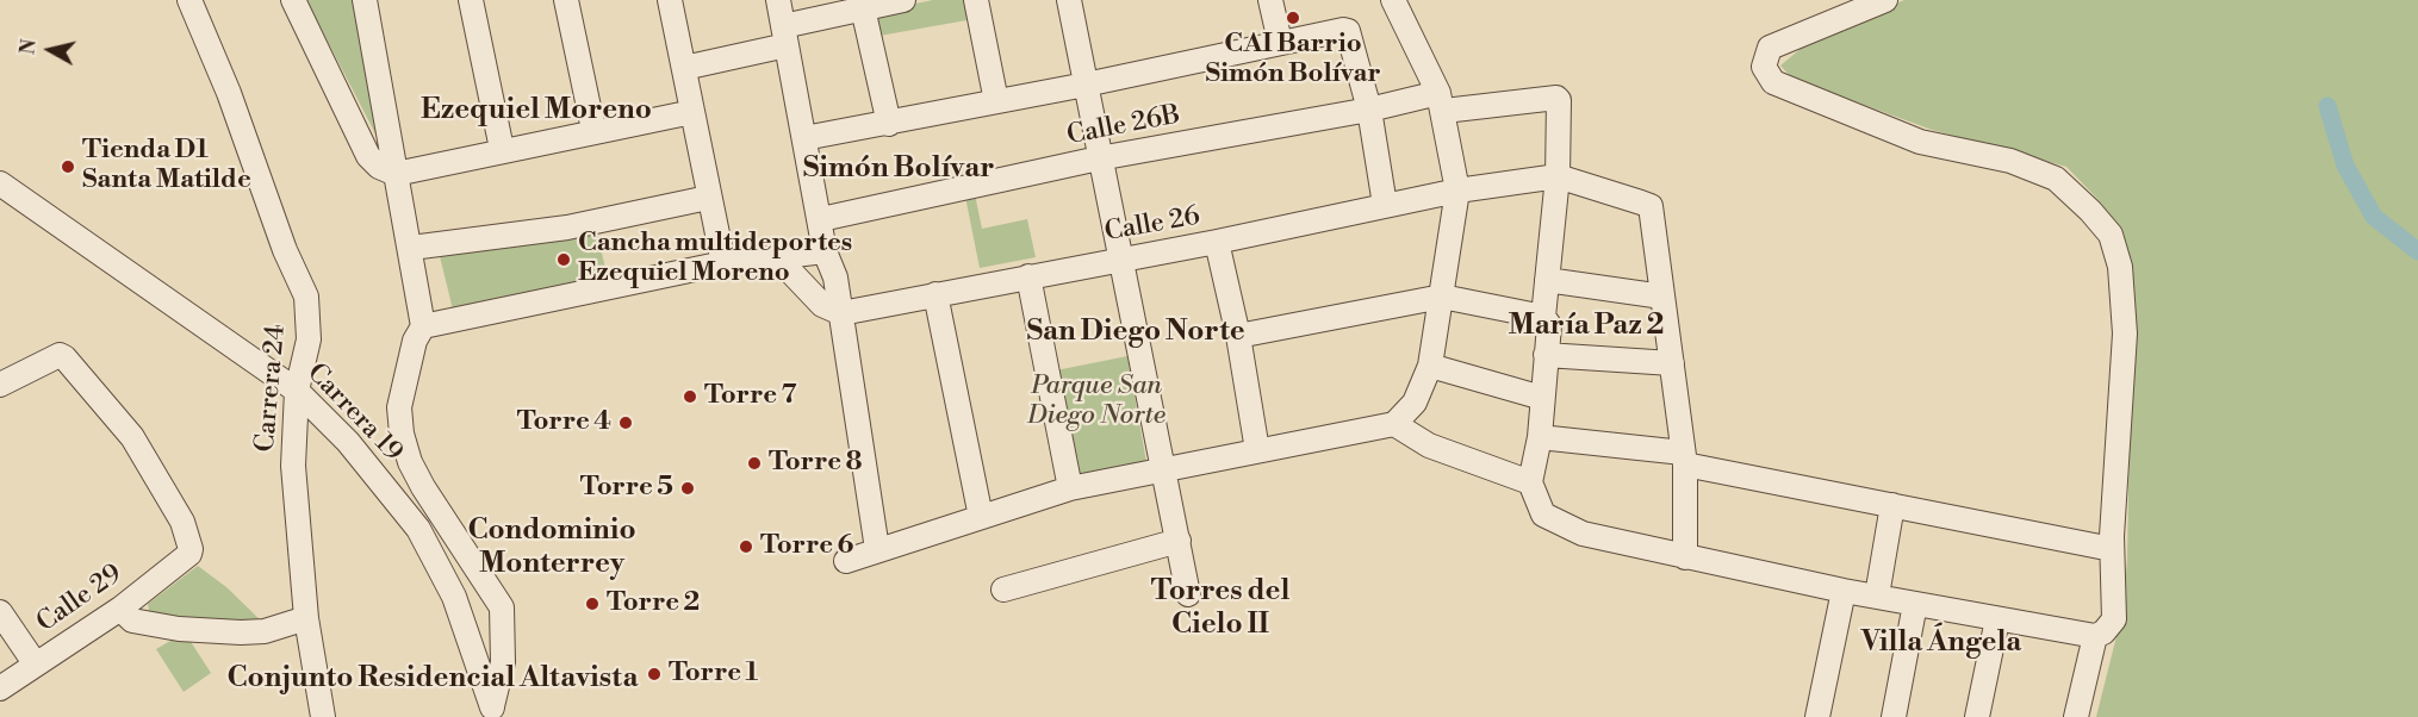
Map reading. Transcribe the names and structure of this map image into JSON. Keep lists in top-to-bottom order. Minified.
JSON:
{"streets":{"street":["Calle 26B","Calle 26","Carrera 24","Carrera 19","Calle 29"]},"crossings":[["Calle 26B","Calle 26"],["Carrera 24","Carrera 19"]],"districts":["Ezequiel Moreno","Simón Bolívar","María Paz 2","San Diego Norte","Condominio Monterrey","Torres del Cielo II","Villa Ángela","Conjunto Residencial Altavista"],"parks":["Parque San Diego Norte"],"places":["CAI Barrio Simón Bolívar","Tienda D1 Santa Matilde","Cancha multideportes Ezequiel Moreno","Torre 7","Torre 4","Torre 8","Torre 5","Torre 6","Torre 2","Torre 1"],"north":"left"}
